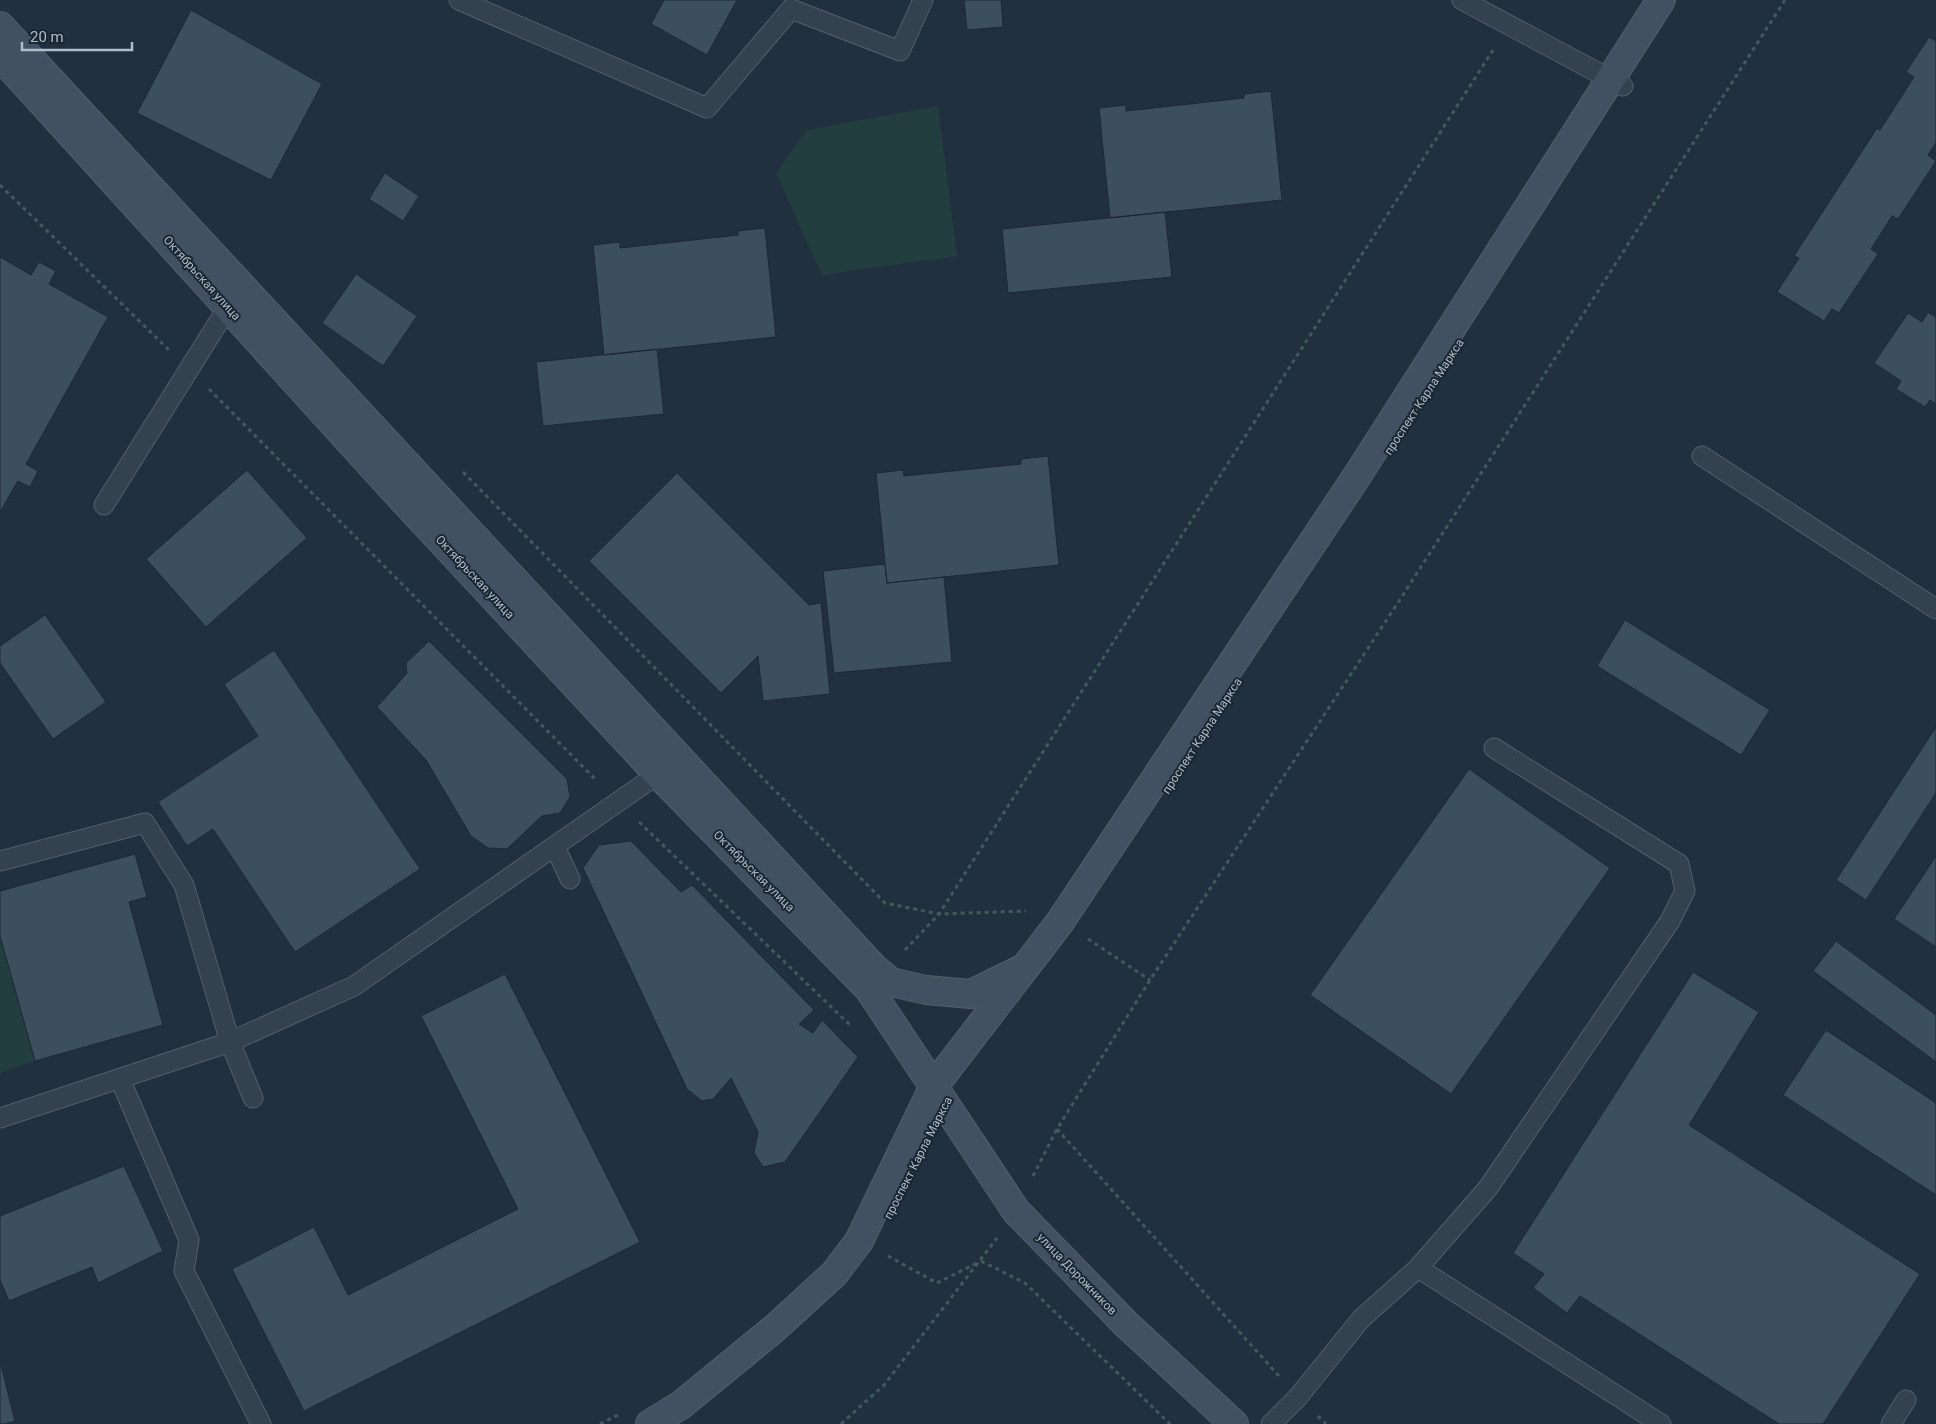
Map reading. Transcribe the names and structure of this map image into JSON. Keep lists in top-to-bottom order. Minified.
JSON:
{"streets":{"main road":["Октябрьская улица","проспект Карла Маркса","улица Дорожников"]},"crossings":[["Октябрьская улица","проспект Карла Маркса"],["Октябрьская улица","улица Дорожников"],["проспект Карла Маркса","улица Дорожников"]],"scale_bar":"20 m"}
